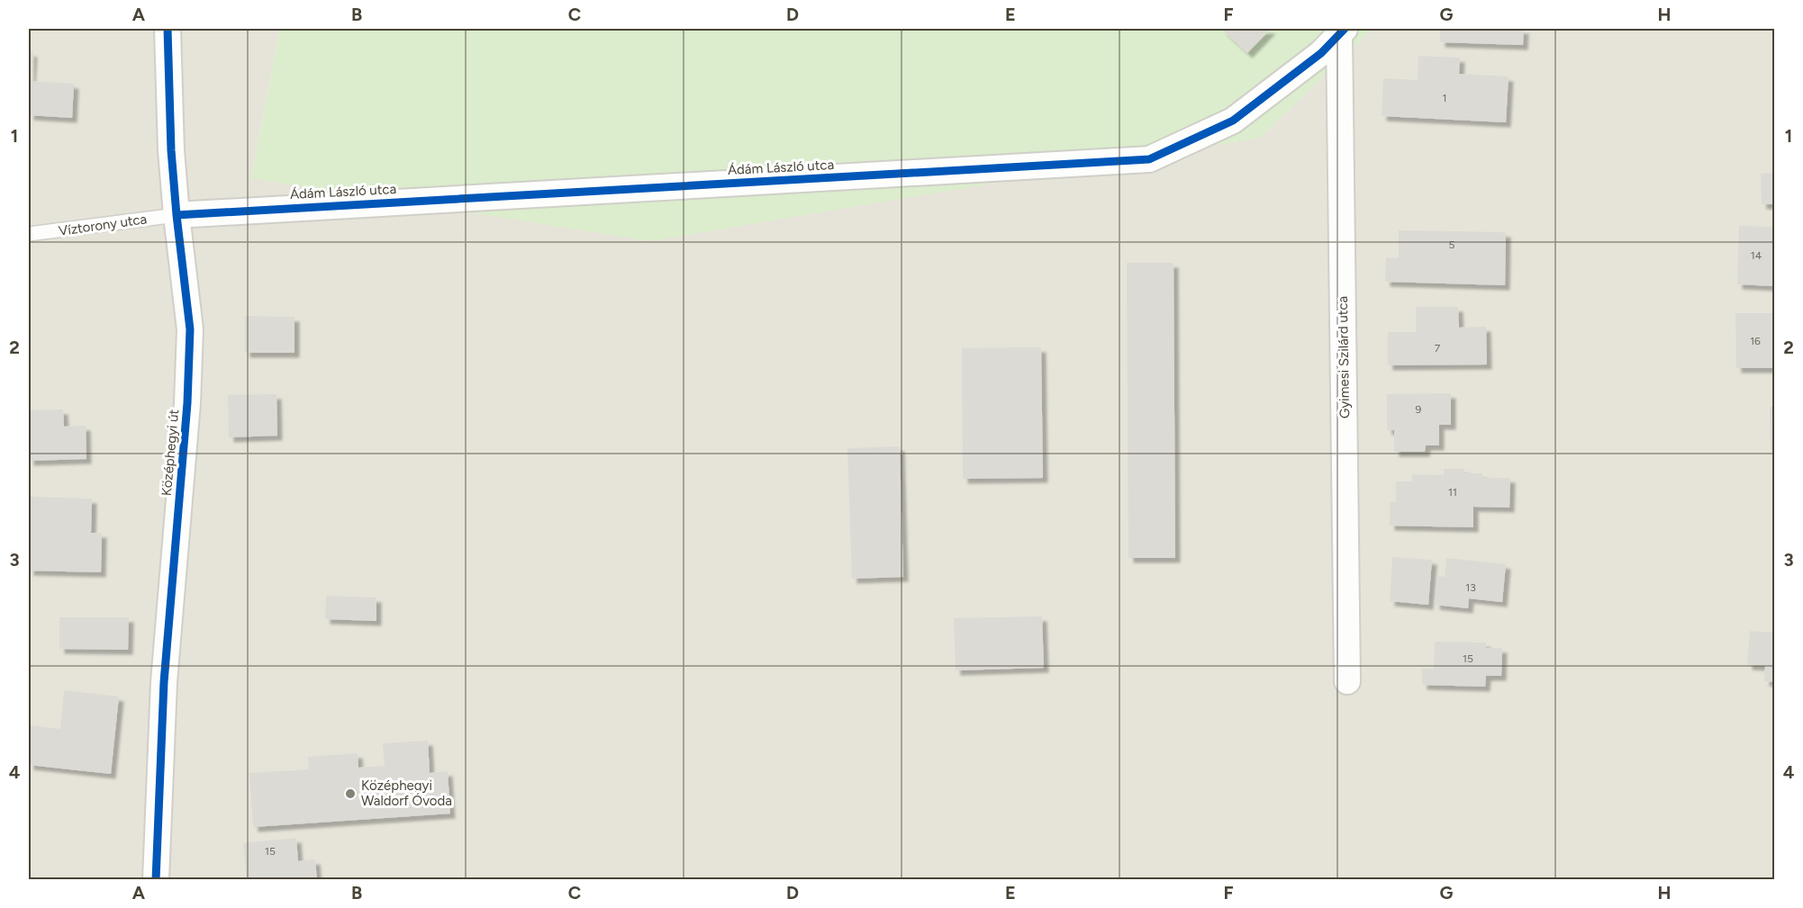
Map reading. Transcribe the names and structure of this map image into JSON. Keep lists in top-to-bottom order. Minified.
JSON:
{"streets":{"street":["Ádám László utca","Gyimesi Szilárd utca","Középhegyi út"],"lane":["Víztorony utca"]},"crossings":[["Ádám László utca","Víztorony utca"],["Ádám László utca","Gyimesi Szilárd utca"],["Ádám László utca","Középhegyi út"],["Víztorony utca","Középhegyi út"]],"places":["Középhegyi Waldorf Óvoda"],"house_numbers":["1","5","14","16","7","9","11","13","15","15"],"grid":{"columns":["A","B","C","D","E","F","G","H"],"rows":["1","2","3","4"]}}
